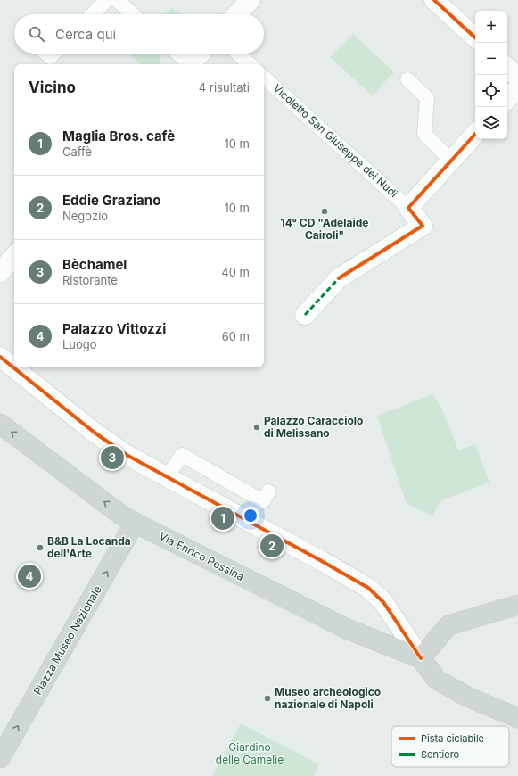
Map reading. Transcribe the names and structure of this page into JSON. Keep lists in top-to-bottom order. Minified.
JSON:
{"streets":{"main road":["Via Enrico Pessina","Piazza Museo Nazionale"],"lane":["Vicoletto San Giuseppe dei Nudi"]},"crossings":[["Via Enrico Pessina","Piazza Museo Nazionale"]],"one_way":["Piazza Museo Nazionale"],"parks":["Giardino delle Camelie"],"places":["14° CD \"Adelaide Cairoli\"","Palazzo Caracciolo di Melissano","B&B La Locanda dell'Arte","Museo archeologico nazionale di Napoli"],"legend":["Pista ciclabile","Sentiero"],"page":{"map_buttons":["+","−"],"search":"Cerca qui","heading":["Vicino","4 risultati"],"list":[{"mark":"1","name":"Maglia Bros. cafè","note":"Caffè","value":"10 m"},{"mark":"2","name":"Eddie Graziano","note":"Negozio","value":"10 m"},{"mark":"3","name":"Bèchamel","note":"Ristorante","value":"40 m"},{"mark":"4","name":"Palazzo Vittozzi","note":"Luogo","value":"60 m"}],"pins":["3","1","2","4"]}}
